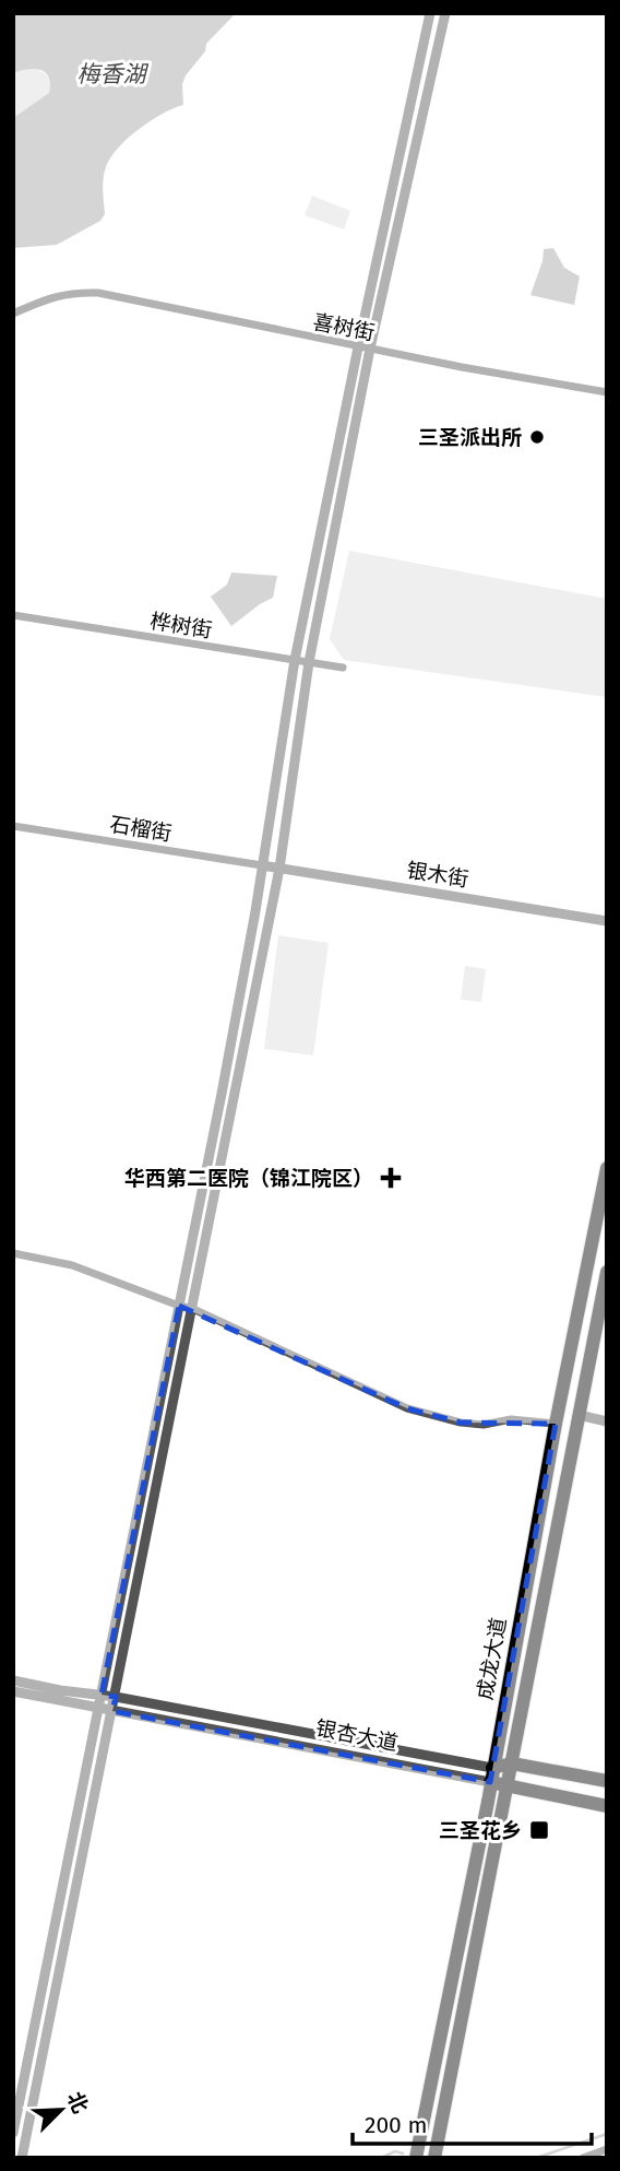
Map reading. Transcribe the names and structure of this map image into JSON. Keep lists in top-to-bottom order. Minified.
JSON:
{"streets":{"main road":["成龙大道","银杏大道"],"street":["喜树街","桦树街","石榴街","银木街"]},"crossings":[["石榴街","银木街"],["成龙大道","银杏大道"]],"water":["梅香湖"],"places":{"other":["三圣派出所"],"health":["华西第二医院（锦江院区）"],"transit":["三圣花乡"]},"scale_bar":"200 m","north":"top right"}
